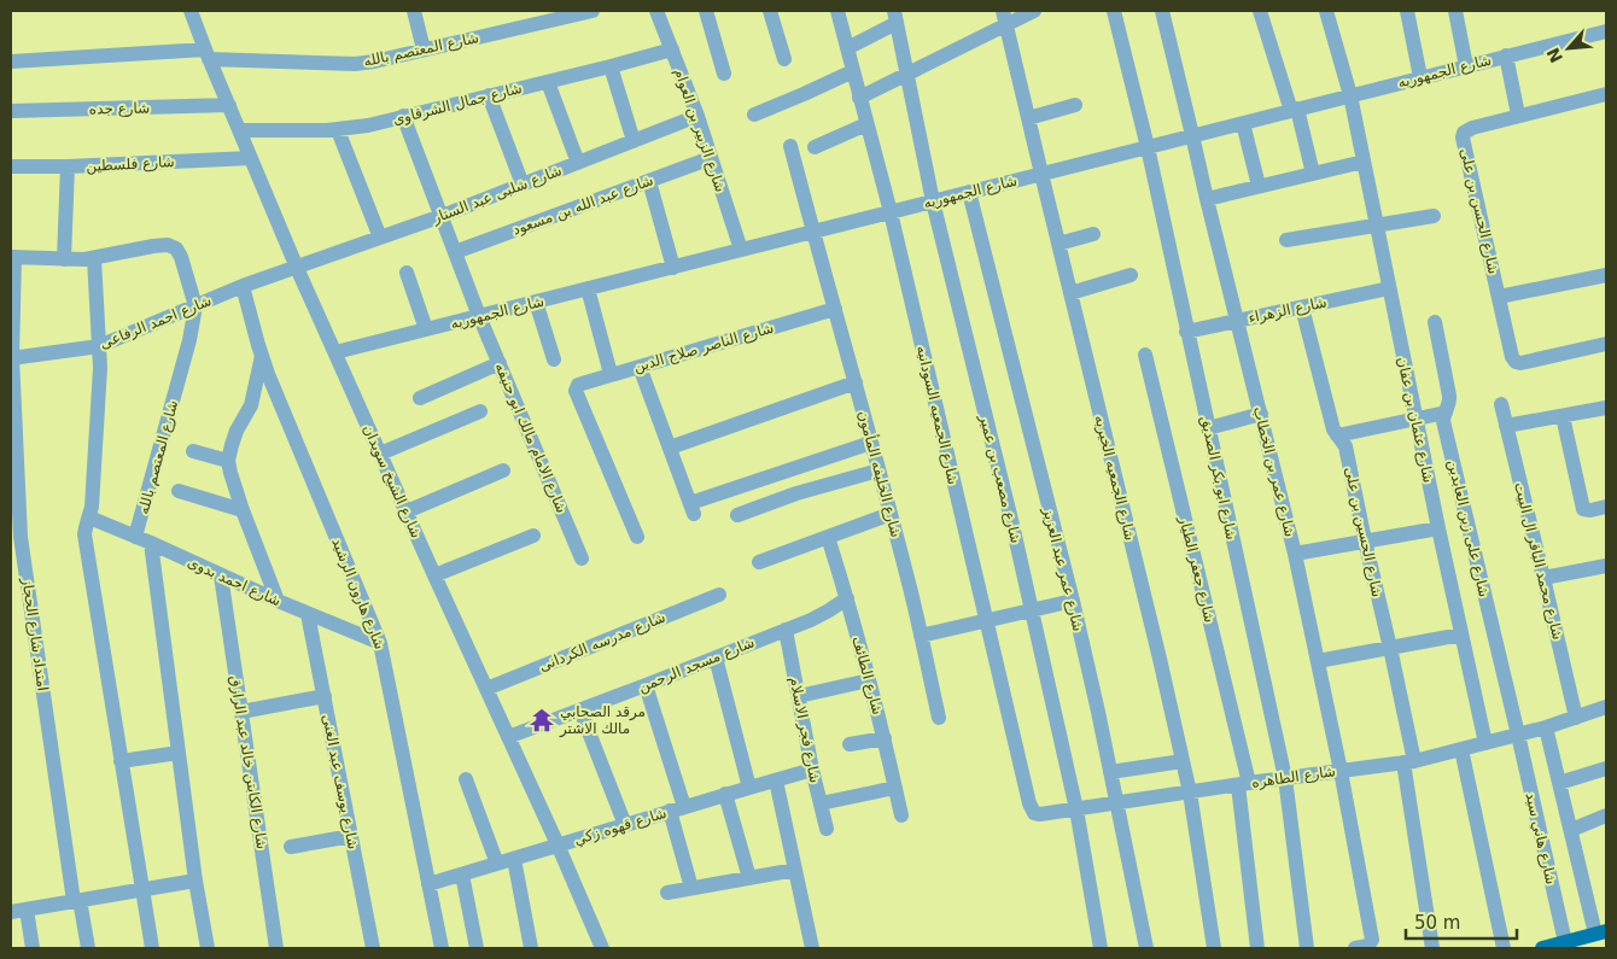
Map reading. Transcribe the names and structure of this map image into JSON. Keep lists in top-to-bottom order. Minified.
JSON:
{"streets":{"street":["شارع المعتصم بالله","شارع الجمهوريه","شارع جمال الشرقاوى","شارع جده","شارع الزبير بن العوام","شارع فلسطين","شارع شلبى عبد الستار","شارع عبد الله بن مسعود","شارع الحسن بن على","شارع الزهراء","شارع احمد الرفاعى","شارع الناصر صلاح الدين","شارع الجمعيه السودانيه","شارع عثمان بن عفان","شارع الامام مالك ابو حنيفه","شارع عمر بن الخطاب","شارع الخليفه المأمون","شارع الجمعيه الخيريه","شارع ابو بكر الصديق","شارع مصعب بن عمير","شارع الشيخ سويدان","شارع على زين العابدين","شارع الحسين بن على","شارع محمد الباقر ال البيت","شارع عمر عبد العزيز","شارع جعفر الطيار","شارع احمد بدوى","شارع هارون الرشيد","امتداد شارع الحجاز","شارع مدرسه الكردانى","شارع مسجد الرحمن","شارع الطائف","شارع فجر الاسلام","شارع الكابتن خالد عبد الرازق","شارع الطاهره","شارع يوسف عبد الغنى","شارع قهوه زكي","شارع هاني سيد"]},"crossings":[["شارع المعتصم بالله","شارع احمد الرفاعى"],["شارع المعتصم بالله","شارع الشيخ سويدان"],["شارع المعتصم بالله","شارع احمد بدوى"],["شارع الجمهوريه","شارع الزبير بن العوام"],["شارع الجمهوريه","شارع الجمعيه السودانيه"],["شارع الجمهوريه","شارع عثمان بن عفان"],["شارع الجمهوريه","شارع الامام مالك ابو حنيفه"],["شارع الجمهوريه","شارع عمر بن الخطاب"],["شارع الجمهوريه","شارع الخليفه المأمون"],["شارع الجمهوريه","شارع الجمعيه الخيريه"],["شارع الجمهوريه","شارع ابو بكر الصديق"],["شارع الجمهوريه","شارع مصعب بن عمير"],["شارع الجمهوريه","شارع الشيخ سويدان"],["شارع الجمهوريه","شارع عمر عبد العزيز"],["شارع جمال الشرقاوى","شارع الزبير بن العوام"],["شارع جمال الشرقاوى","شارع الامام مالك ابو حنيفه"],["شارع جمال الشرقاوى","شارع الشيخ سويدان"],["شارع جده","شارع الشيخ سويدان"],["شارع الزبير بن العوام","شارع شلبى عبد الستار"],["شارع الزبير بن العوام","شارع عبد الله بن مسعود"],["شارع فلسطين","شارع الشيخ سويدان"],["شارع شلبى عبد الستار","شارع احمد الرفاعى"],["شارع شلبى عبد الستار","شارع الامام مالك ابو حنيفه"],["شارع شلبى عبد الستار","شارع الشيخ سويدان"],["شارع عبد الله بن مسعود","شارع الامام مالك ابو حنيفه"],["شارع الزهراء","شارع عثمان بن عفان"],["شارع الزهراء","شارع عمر بن الخطاب"],["شارع الزهراء","شارع ابو بكر الصديق"],["شارع الزهراء","شارع الحسين بن على"],["شارع احمد الرفاعى","شارع الشيخ سويدان"],["شارع احمد الرفاعى","شارع هارون الرشيد"],["شارع احمد الرفاعى","امتداد شارع الحجاز"],["شارع الناصر صلاح الدين","شارع الخليفه المأمون"],["شارع الجمعيه السودانيه","شارع الطاهره"],["شارع عثمان بن عفان","شارع الطاهره"],["شارع عمر بن الخطاب","شارع الطاهره"],["شارع الجمعيه الخيريه","شارع الطاهره"],["شارع ابو بكر الصديق","شارع الطاهره"],["شارع مصعب بن عمير","شارع الطاهره"],["شارع الشيخ سويدان","شارع مدرسه الكردانى"],["شارع الشيخ سويدان","شارع مسجد الرحمن"],["شارع الشيخ سويدان","شارع قهوه زكي"],["شارع على زين العابدين","شارع الطاهره"],["شارع على زين العابدين","شارع هاني سيد"],["شارع الحسين بن على","شارع الطاهره"],["شارع محمد الباقر ال البيت","شارع الطاهره"],["شارع عمر عبد العزيز","شارع الطاهره"],["شارع جعفر الطيار","شارع الطاهره"],["شارع احمد بدوى","شارع هارون الرشيد"],["شارع احمد بدوى","شارع الكابتن خالد عبد الرازق"],["شارع احمد بدوى","شارع يوسف عبد الغنى"],["شارع هارون الرشيد","شارع قهوه زكي"],["شارع مسجد الرحمن","شارع الطائف"],["شارع مسجد الرحمن","شارع فجر الاسلام"],["شارع فجر الاسلام","شارع قهوه زكي"],["شارع الطاهره","شارع هاني سيد"]],"places":{"temple":["مرقد الصحابي مالك الاشتر"]},"scale_bar":"50 m","north":"bottom left"}
